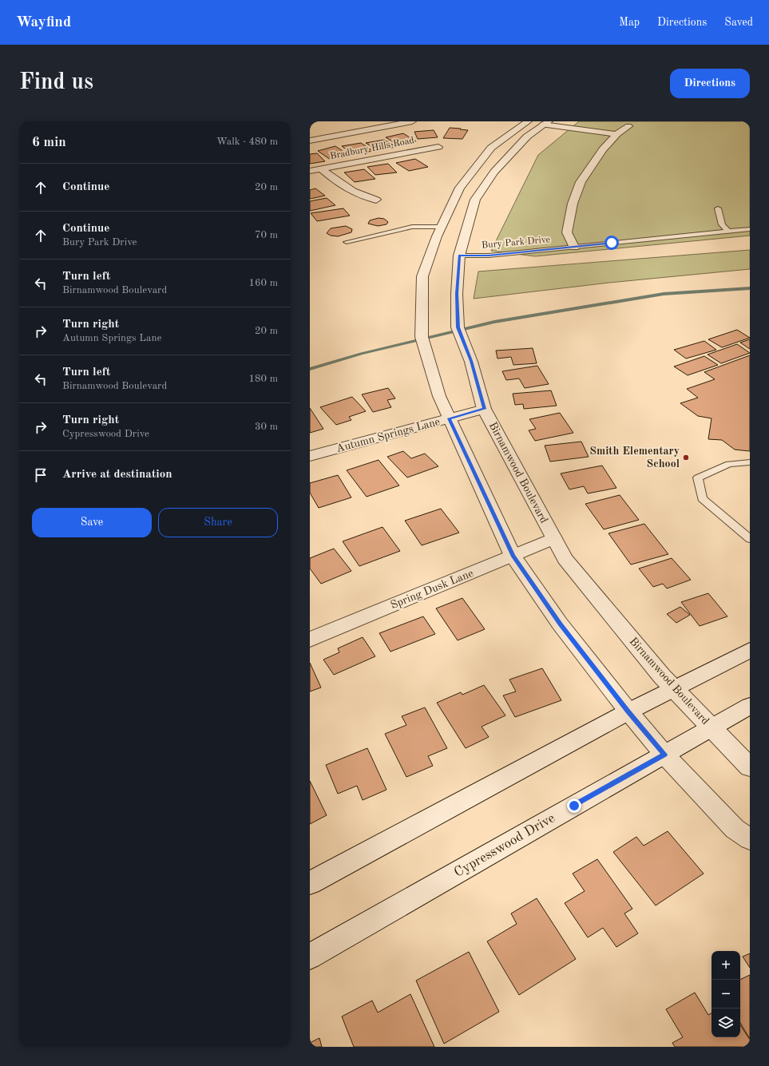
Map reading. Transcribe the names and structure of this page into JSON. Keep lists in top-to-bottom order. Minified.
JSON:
{"streets":{"street":["Bradbury Hills Road","Autumn Springs Lane","Birnamwood Boulevard","Spring Dusk Lane","Cypresswood Drive"],"lane":["Bury Park Drive"]},"crossings":[["Bury Park Drive","Birnamwood Boulevard"],["Autumn Springs Lane","Birnamwood Boulevard"],["Birnamwood Boulevard","Spring Dusk Lane"],["Birnamwood Boulevard","Cypresswood Drive"]],"places":["Smith Elementary School"],"page":{"header":"Wayfind","nav":["Map","Directions","Saved"],"buttons":["Directions",["Save","Share"]],"title":"Find us","heading":["6 min","Walk · 480 m"],"list":[["Continue","20 m"],["Continue","Bury Park Drive","70 m"],["Turn left","Birnamwood Boulevard","160 m"],["Turn right","Autumn Springs Lane","20 m"],["Turn left","Birnamwood Boulevard","180 m"],["Turn right","Cypresswood Drive","30 m"],"Arrive at destination"],"map_buttons":["+","−"]}}
